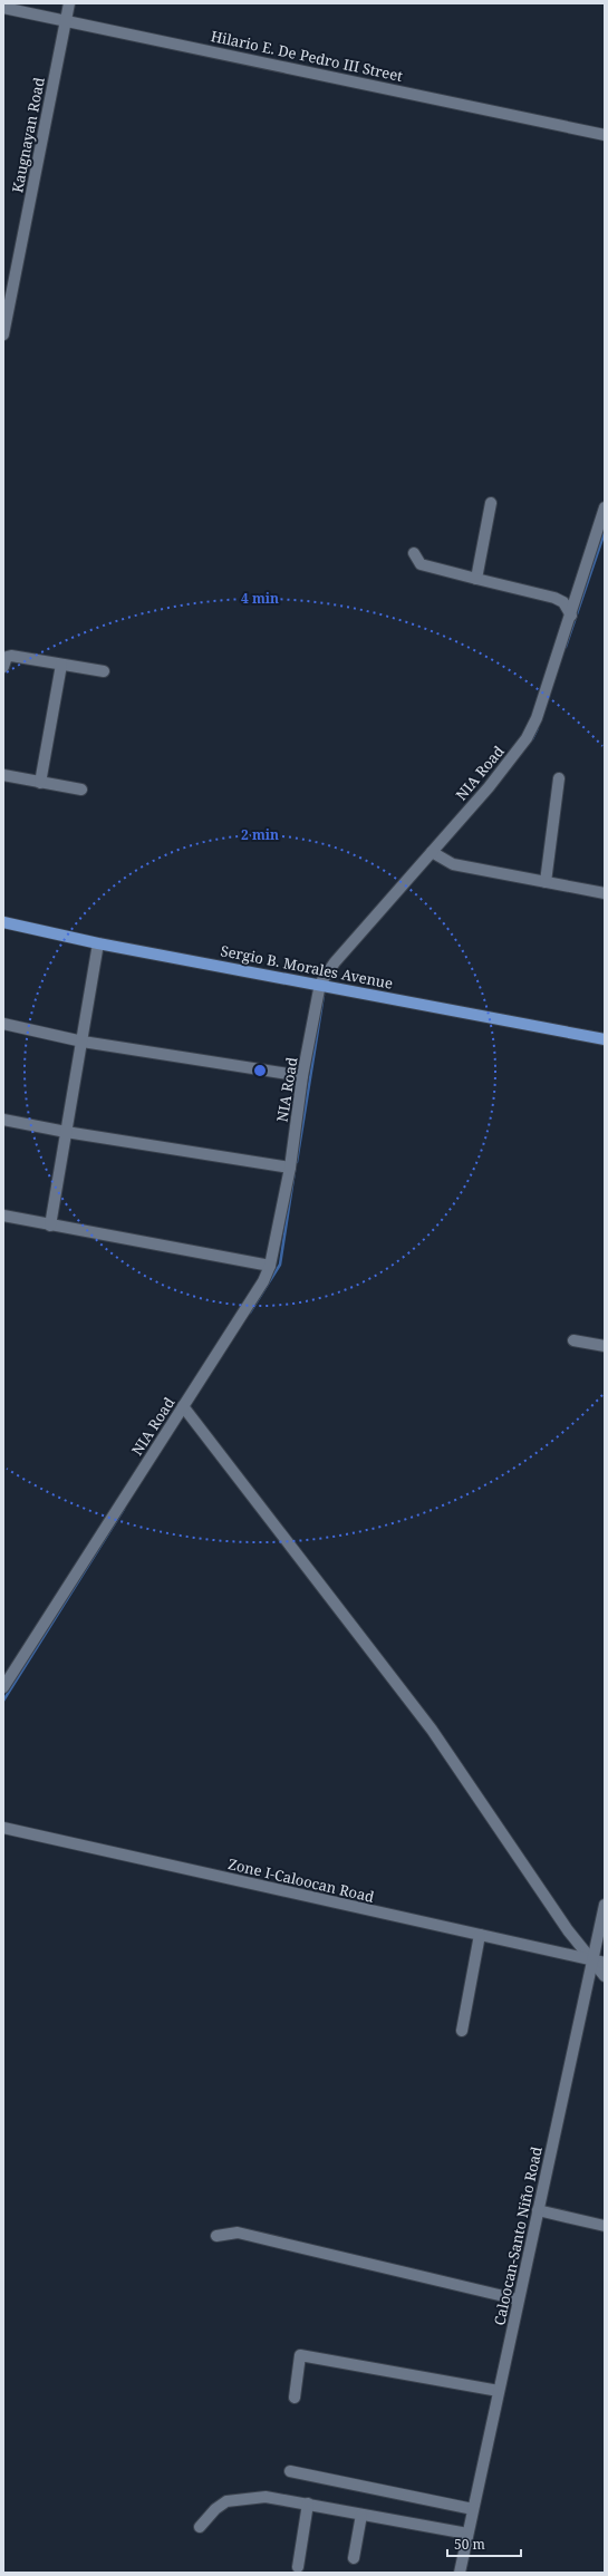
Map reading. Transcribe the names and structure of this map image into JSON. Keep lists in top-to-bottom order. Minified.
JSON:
{"streets":{"main road":["Sergio B. Morales Avenue"],"street":["Hilario E. De Pedro III Street","Kaugnayan Road","NIA Road","Zone I-Caloocan Road","Caloocan-Santo Niño Road"]},"crossings":[["Hilario E. De Pedro III Street","Kaugnayan Road"],["NIA Road","Sergio B. Morales Avenue"],["Zone I-Caloocan Road","Caloocan-Santo Niño Road"]],"scale_bar":"50 m","rings":["4 min","2 min"]}
